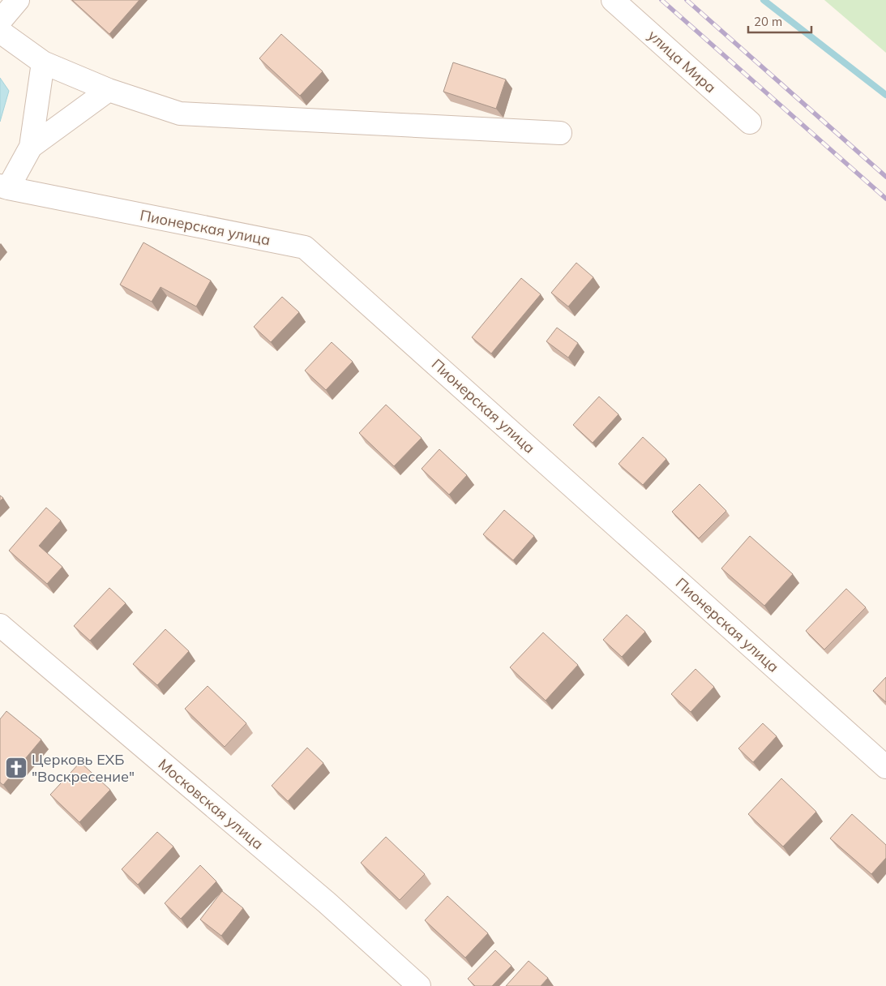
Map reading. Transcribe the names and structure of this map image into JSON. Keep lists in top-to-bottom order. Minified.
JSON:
{"streets":{"street":["улица Мира","Пионерская улица","Московская улица"]},"places":{"church":["Церковь ЕХБ \"Воскресение\""]},"scale_bar":"20 m"}
